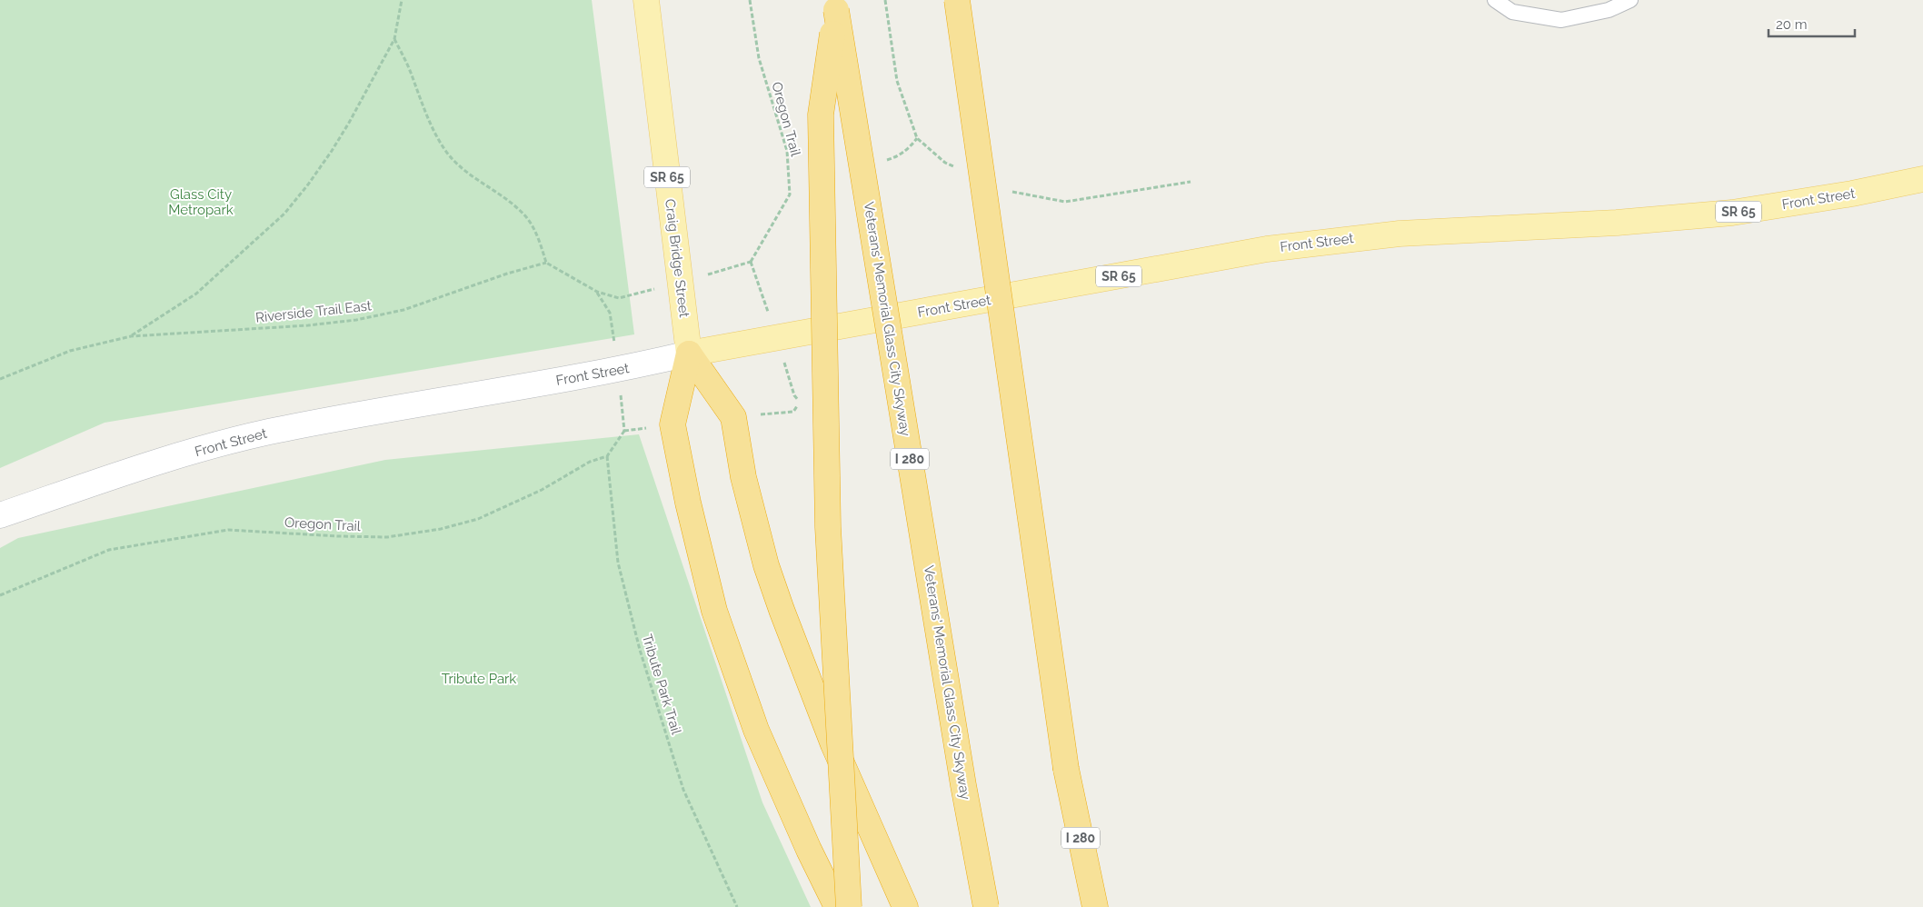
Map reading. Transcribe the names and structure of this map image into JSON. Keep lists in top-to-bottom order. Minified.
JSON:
{"streets":{"highway":["Veterans' Memorial Glass City Skyway","I 280"],"main road":["SR 65","Front Street","Craig Bridge Street"],"path":["Oregon Trail","Riverside Trail East","Tribute Park Trail"]},"crossings":[["Oregon Trail","Tribute Park Trail"],["Front Street","Craig Bridge Street"]],"parks":["Glass City Metropark","Tribute Park"],"scale_bar":"20 m"}
